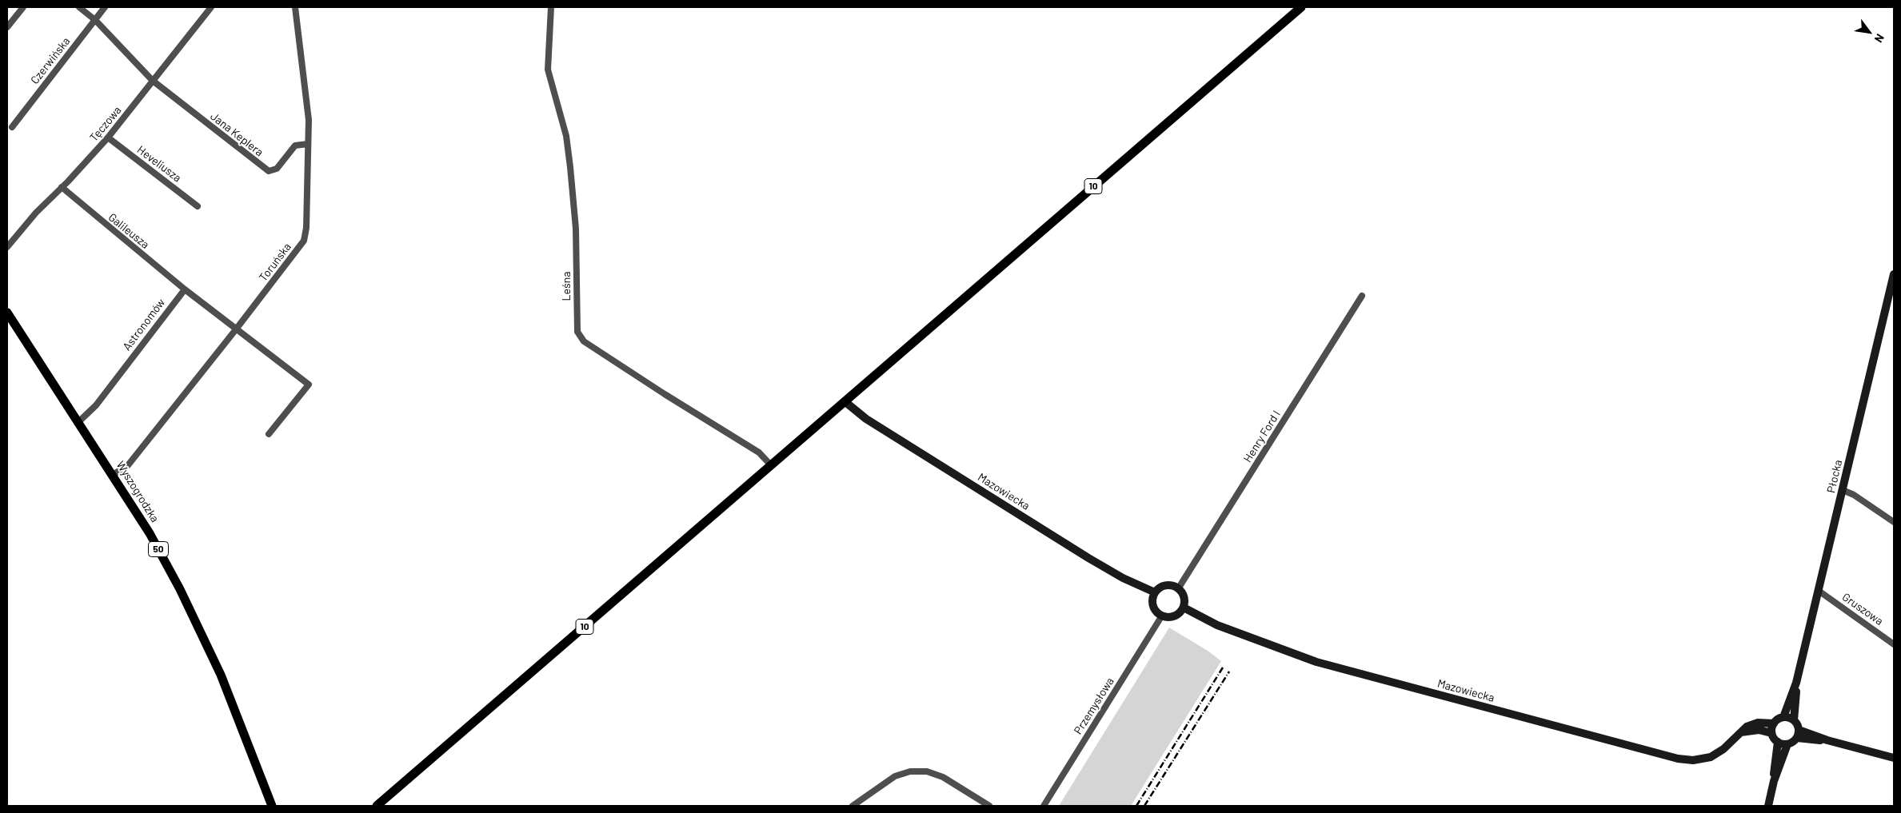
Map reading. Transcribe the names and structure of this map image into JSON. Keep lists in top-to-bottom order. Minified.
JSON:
{"streets":{"main road":["10","Wyszogrodzka","50"],"street":["Czerwińska","Tęczowa","Jana Keplera","Heveliusza","Galileusza","Toruńska","Leśna","Astronomów","Henry Ford I","Płocka","Mazowiecka","Gruszowa","Przemysłowa"]},"crossings":[["Tęczowa","Jana Keplera"],["Tęczowa","Heveliusza"],["Tęczowa","Galileusza"],["Jana Keplera","Toruńska"],["10","Leśna"],["10","Mazowiecka"],["Galileusza","Astronomów"],["Toruńska","Wyszogrodzka"],["Astronomów","Wyszogrodzka"],["Henry Ford I","Mazowiecka"],["Henry Ford I","Przemysłowa"],["Płocka","Mazowiecka"],["Płocka","Gruszowa"],["Mazowiecka","Przemysłowa"]],"north":"bottom right"}
